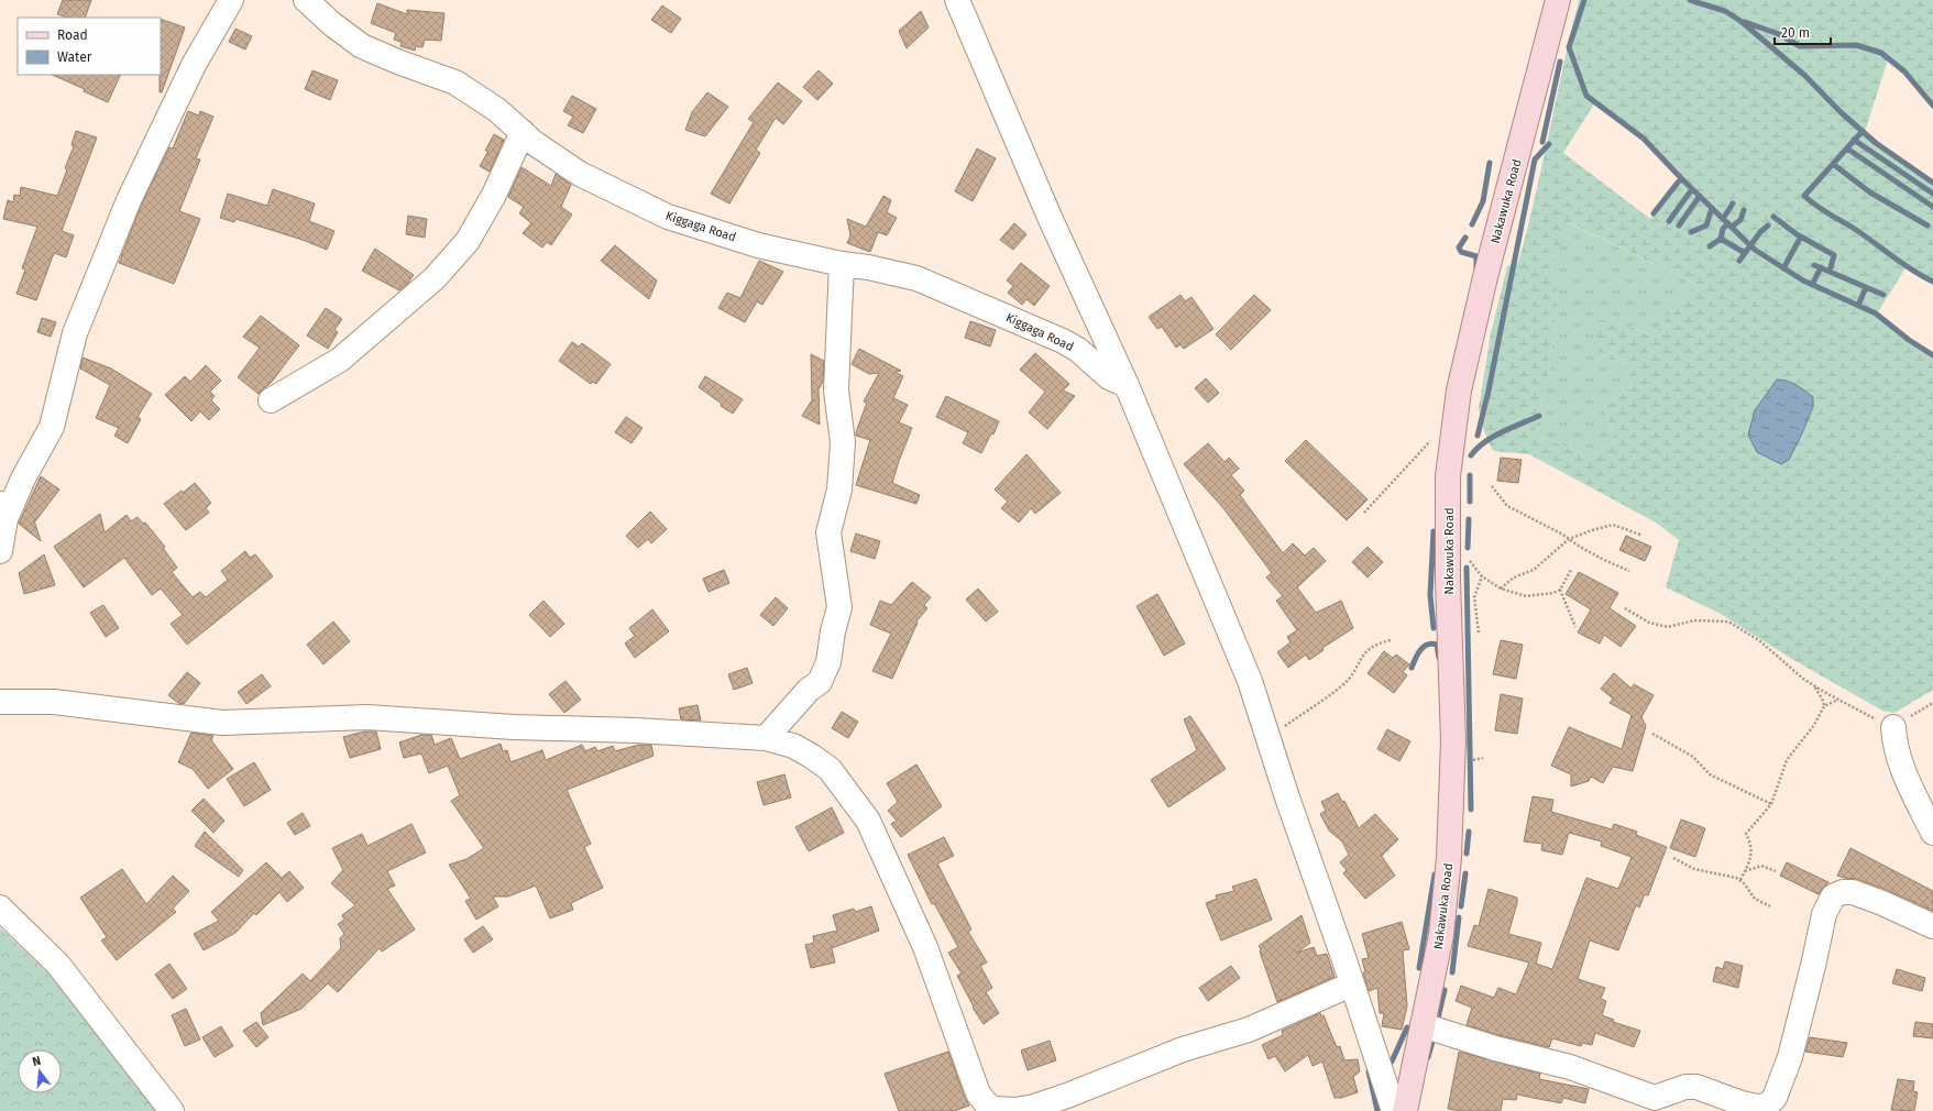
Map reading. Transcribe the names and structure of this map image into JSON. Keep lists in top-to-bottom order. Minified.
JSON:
{"streets":{"main road":["Nakawuka Road"],"street":["Kiggaga Road"]},"legend":["Road","Water"],"scale_bar":"20 m","north":"top"}
